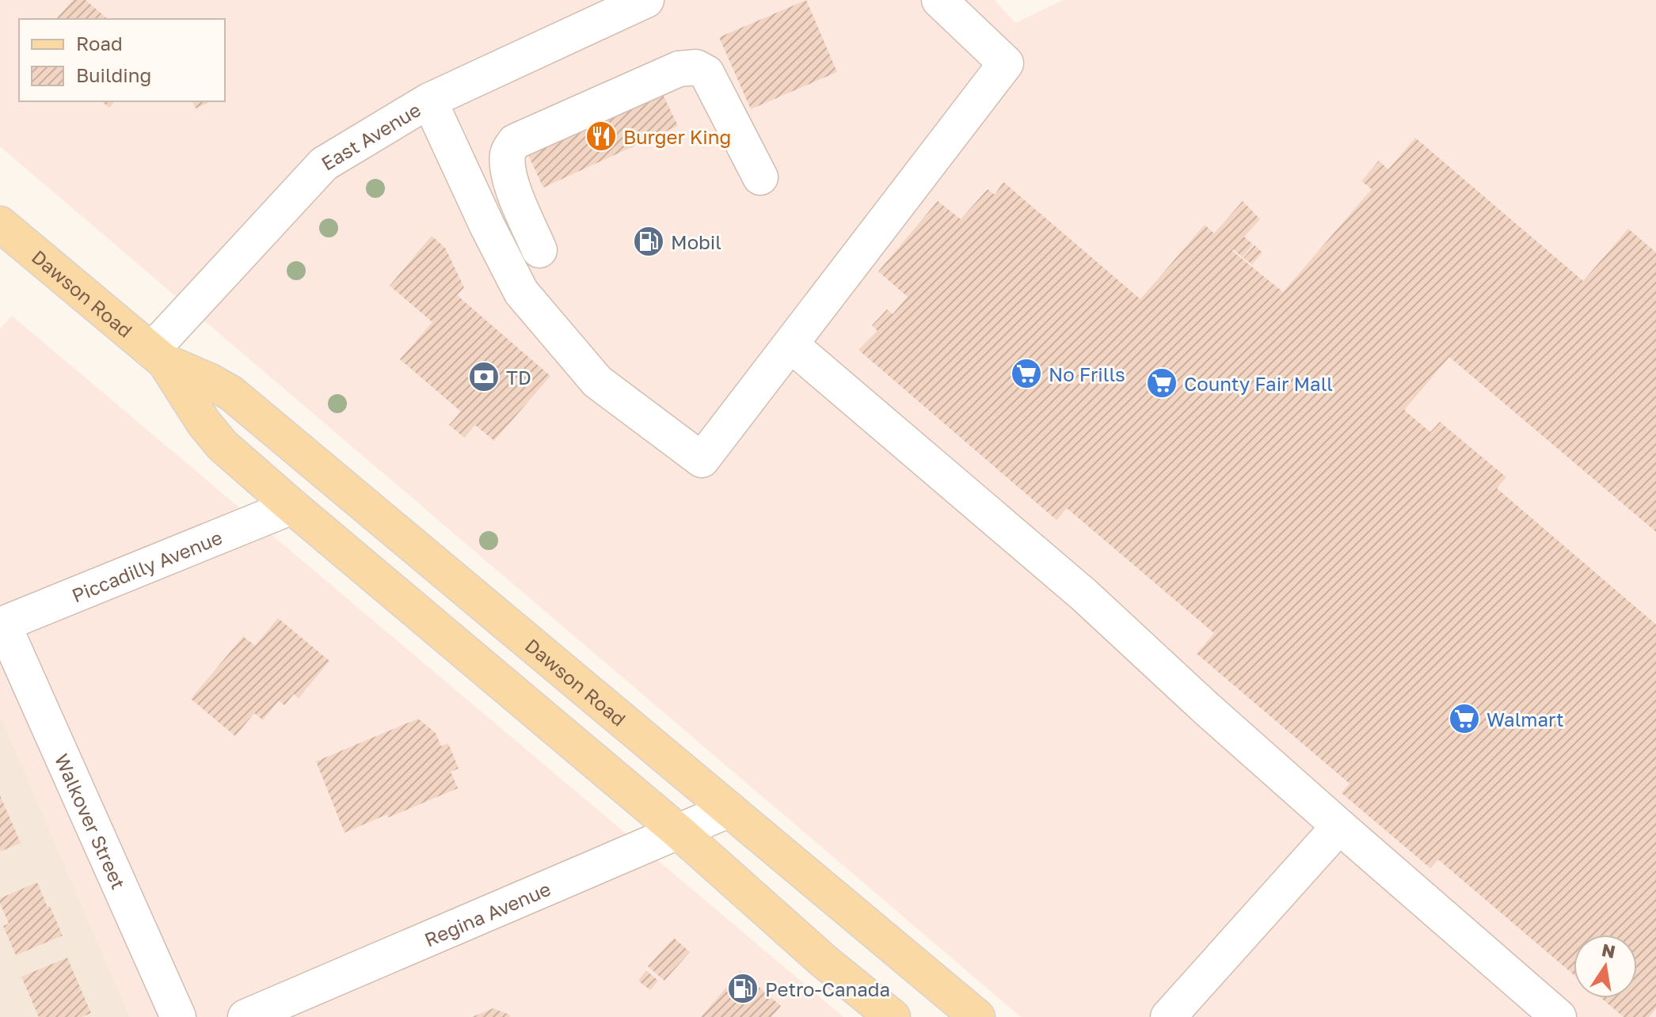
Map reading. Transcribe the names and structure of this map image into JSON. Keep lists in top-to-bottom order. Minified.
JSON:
{"streets":{"main road":["Dawson Road"],"street":["East Avenue","Piccadilly Avenue","Walkover Street","Regina Avenue"]},"crossings":[["East Avenue","Dawson Road"],["Dawson Road","Piccadilly Avenue"],["Dawson Road","Regina Avenue"],["Piccadilly Avenue","Walkover Street"]],"places":{"restaurant":["Burger King"],"fuel station":["Mobil","Petro-Canada"],"supermarket":["No Frills","County Fair Mall","Walmart"],"bank":["TD"]},"legend":["Road","Building"],"north":"top"}
